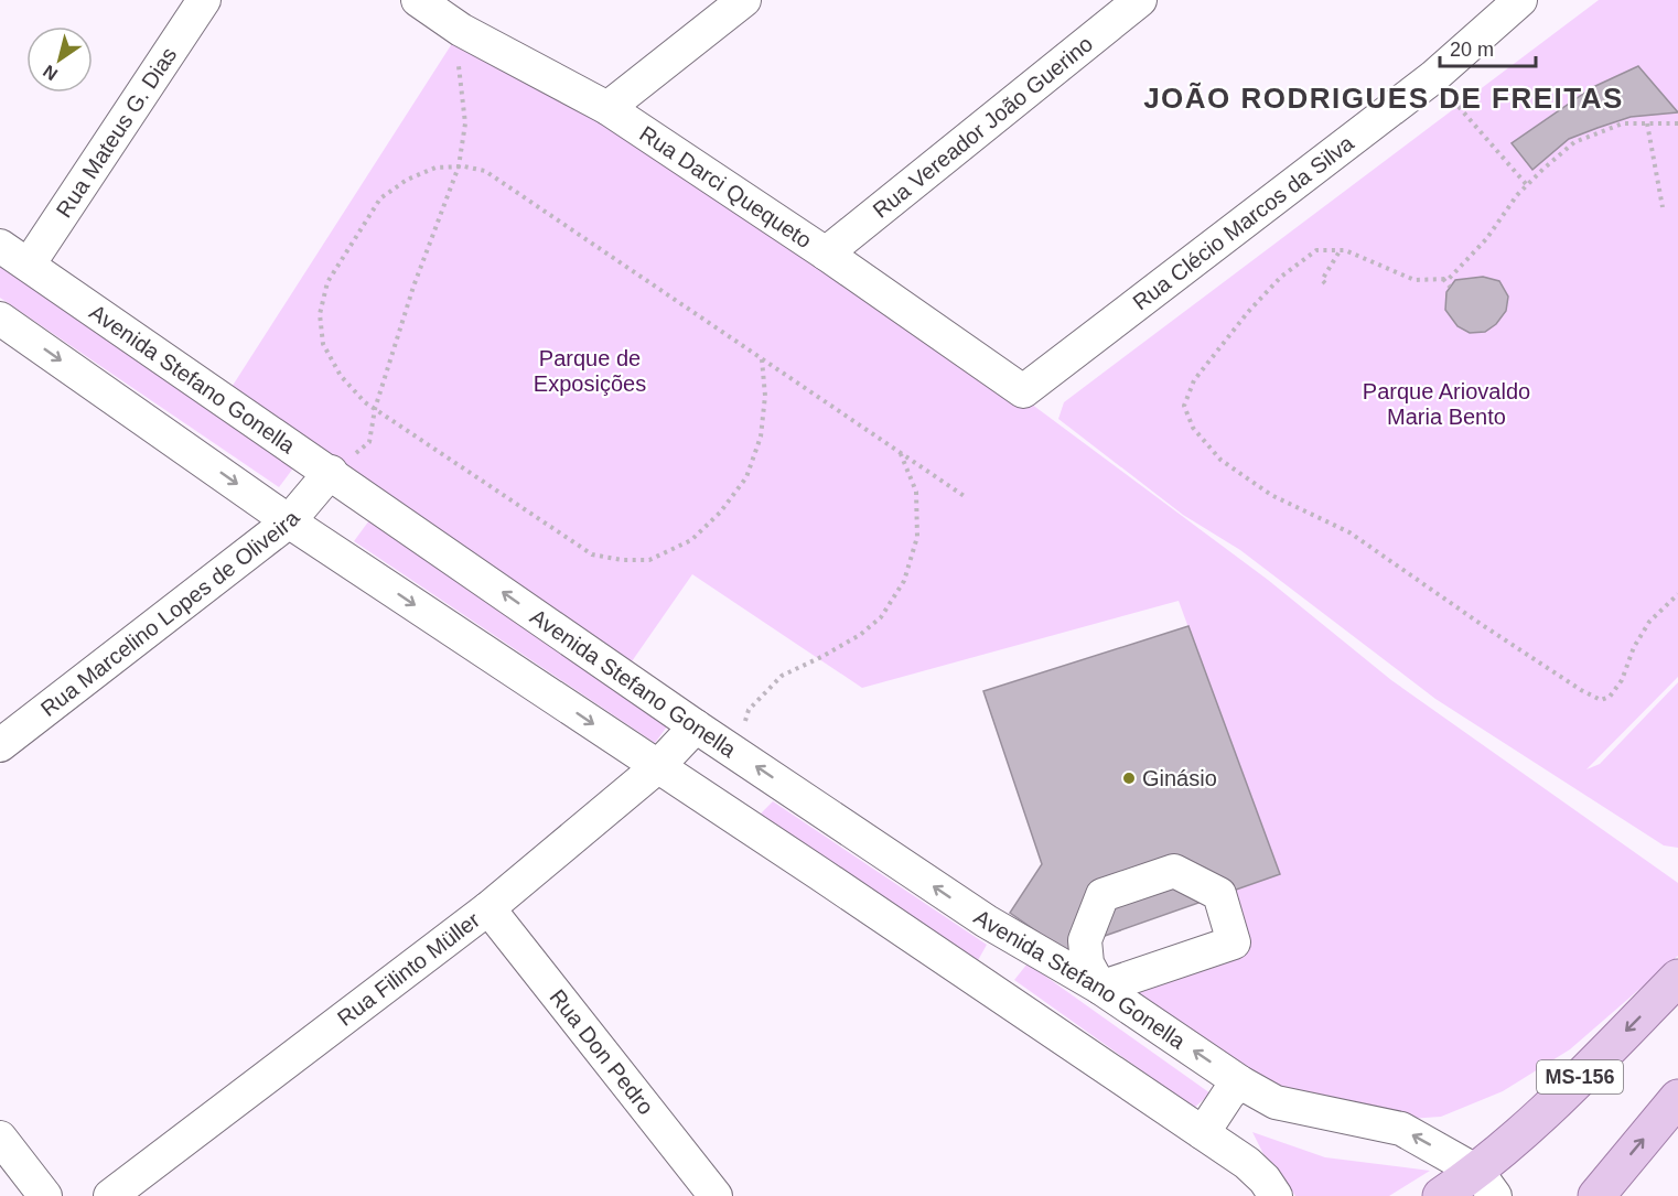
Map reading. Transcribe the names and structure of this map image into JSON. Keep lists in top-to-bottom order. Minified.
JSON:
{"streets":{"main road":["MS-156"],"street":["Rua Vereador João Guerino","Rua Mateus G. Dias","Rua Darci Quequeto","Rua Clécio Marcos da Silva","Avenida Stefano Gonella","Rua Marcelino Lopes de Oliveira","Rua Filinto Müller","Rua Don Pedro"]},"crossings":[["Rua Vereador João Guerino","Rua Darci Quequeto"],["Rua Mateus G. Dias","Avenida Stefano Gonella"],["Rua Darci Quequeto","Rua Clécio Marcos da Silva"],["Avenida Stefano Gonella","Rua Marcelino Lopes de Oliveira"],["Avenida Stefano Gonella","Rua Filinto Müller"],["Avenida Stefano Gonella","MS-156"],["Rua Filinto Müller","Rua Don Pedro"]],"districts":["JOÃO RODRIGUES DE FREITAS"],"parks":["Parque de Exposições","Parque Ariovaldo Maria Bento"],"places":["Ginásio"],"scale_bar":"20 m","north":"bottom left"}
